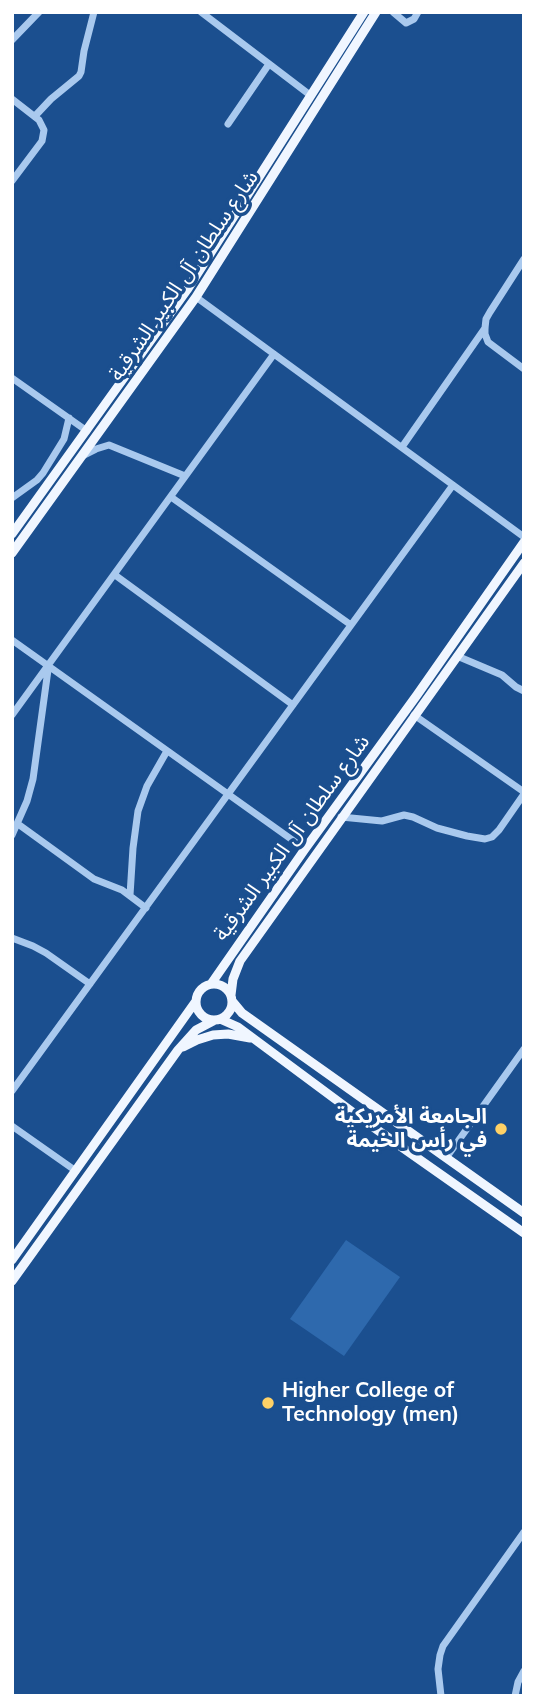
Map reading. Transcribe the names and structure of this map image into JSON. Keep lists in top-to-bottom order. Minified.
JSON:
{"streets":{"main road":["شارع سلطان آل الكبير الشرقية"]},"places":["الجامعة الأمريكية في رأس الخيمة","Higher College of Technology (men)"]}
